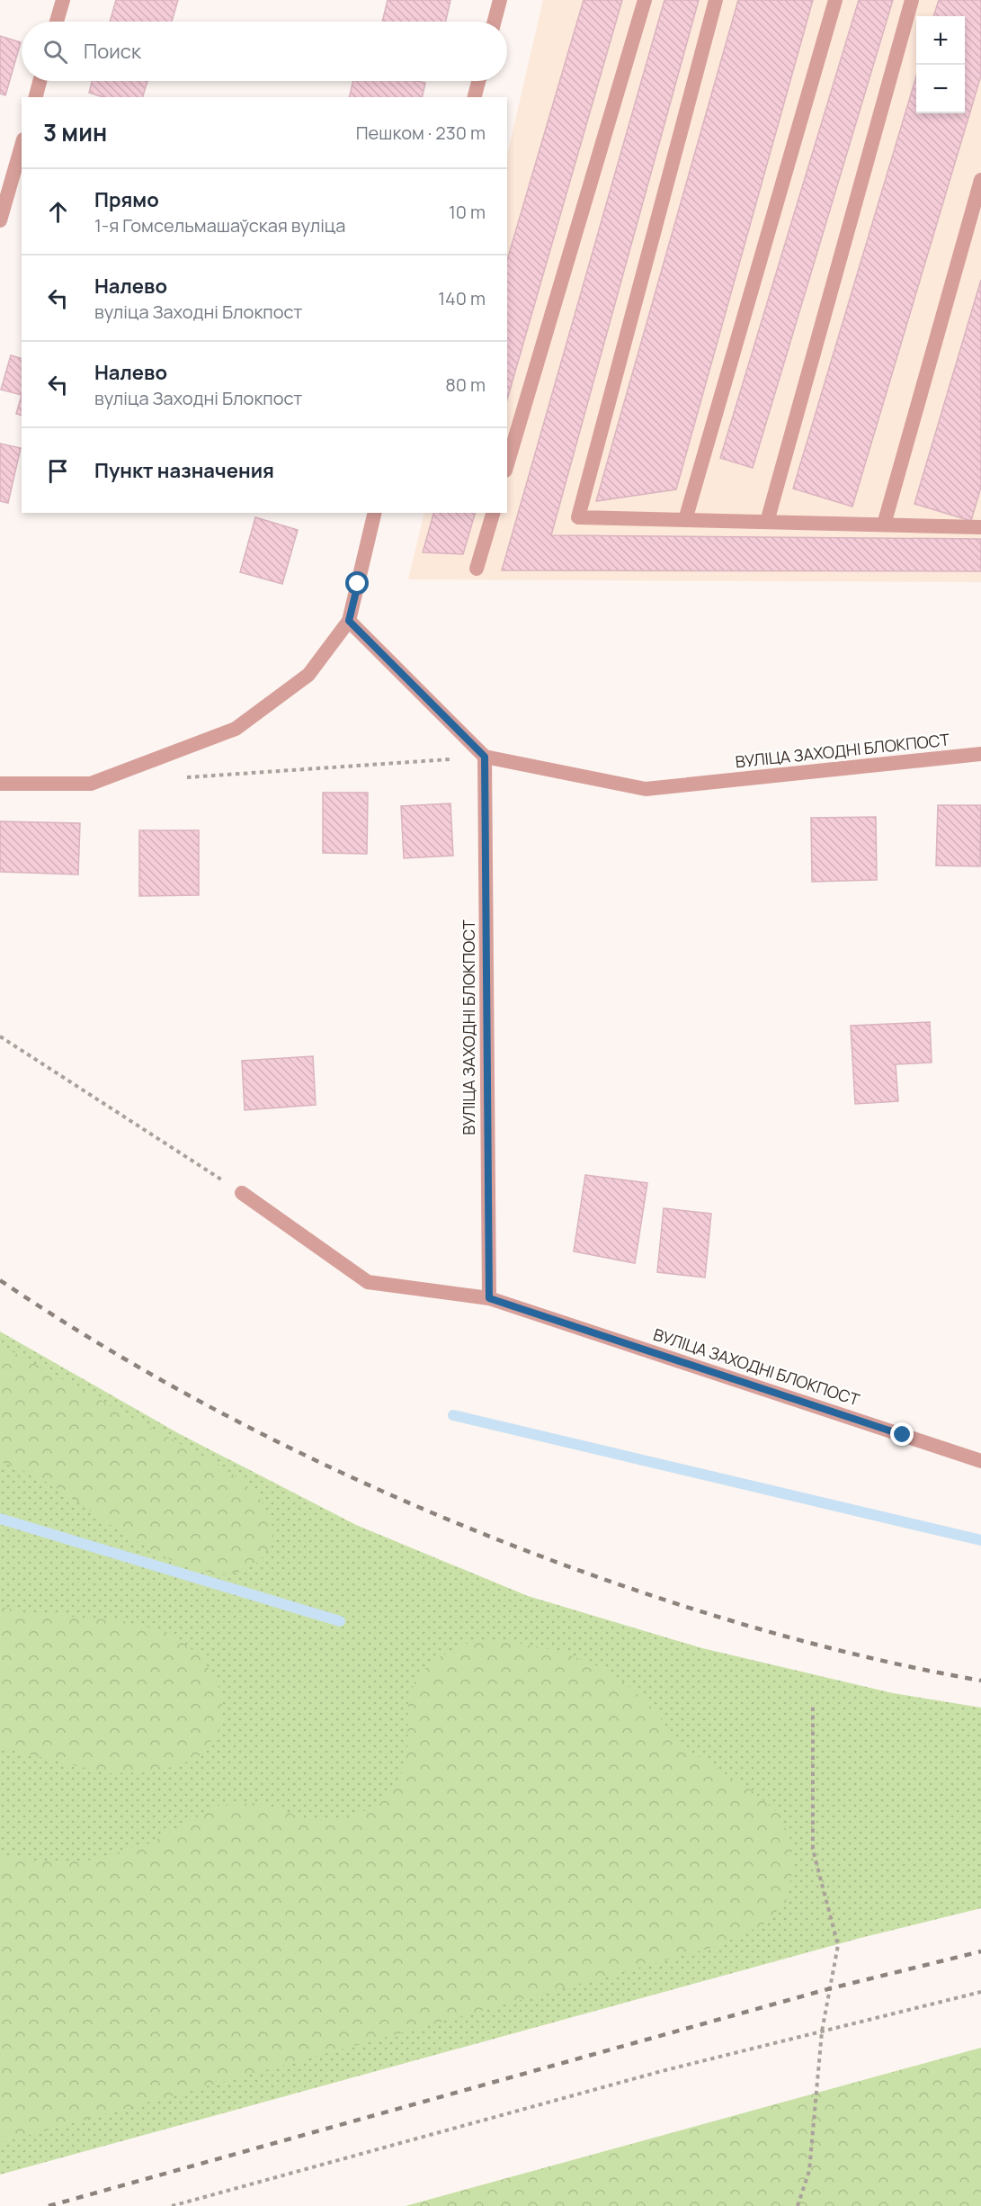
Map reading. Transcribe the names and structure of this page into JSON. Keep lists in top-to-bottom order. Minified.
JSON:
{"streets":{"street":["ВУЛІЦА ЗАХОДНІ БЛОКПОСТ"]},"page":{"map_buttons":["+","−"],"search":"Поиск","heading":["3 мин","Пешком · 230 m"],"list":[["Прямо","1-я Гомсельмашаўская вуліца","10 m"],["Налево","вуліца Заходні Блокпост","140 m"],["Налево","вуліца Заходні Блокпост","80 m"],"Пункт назначения"]}}
